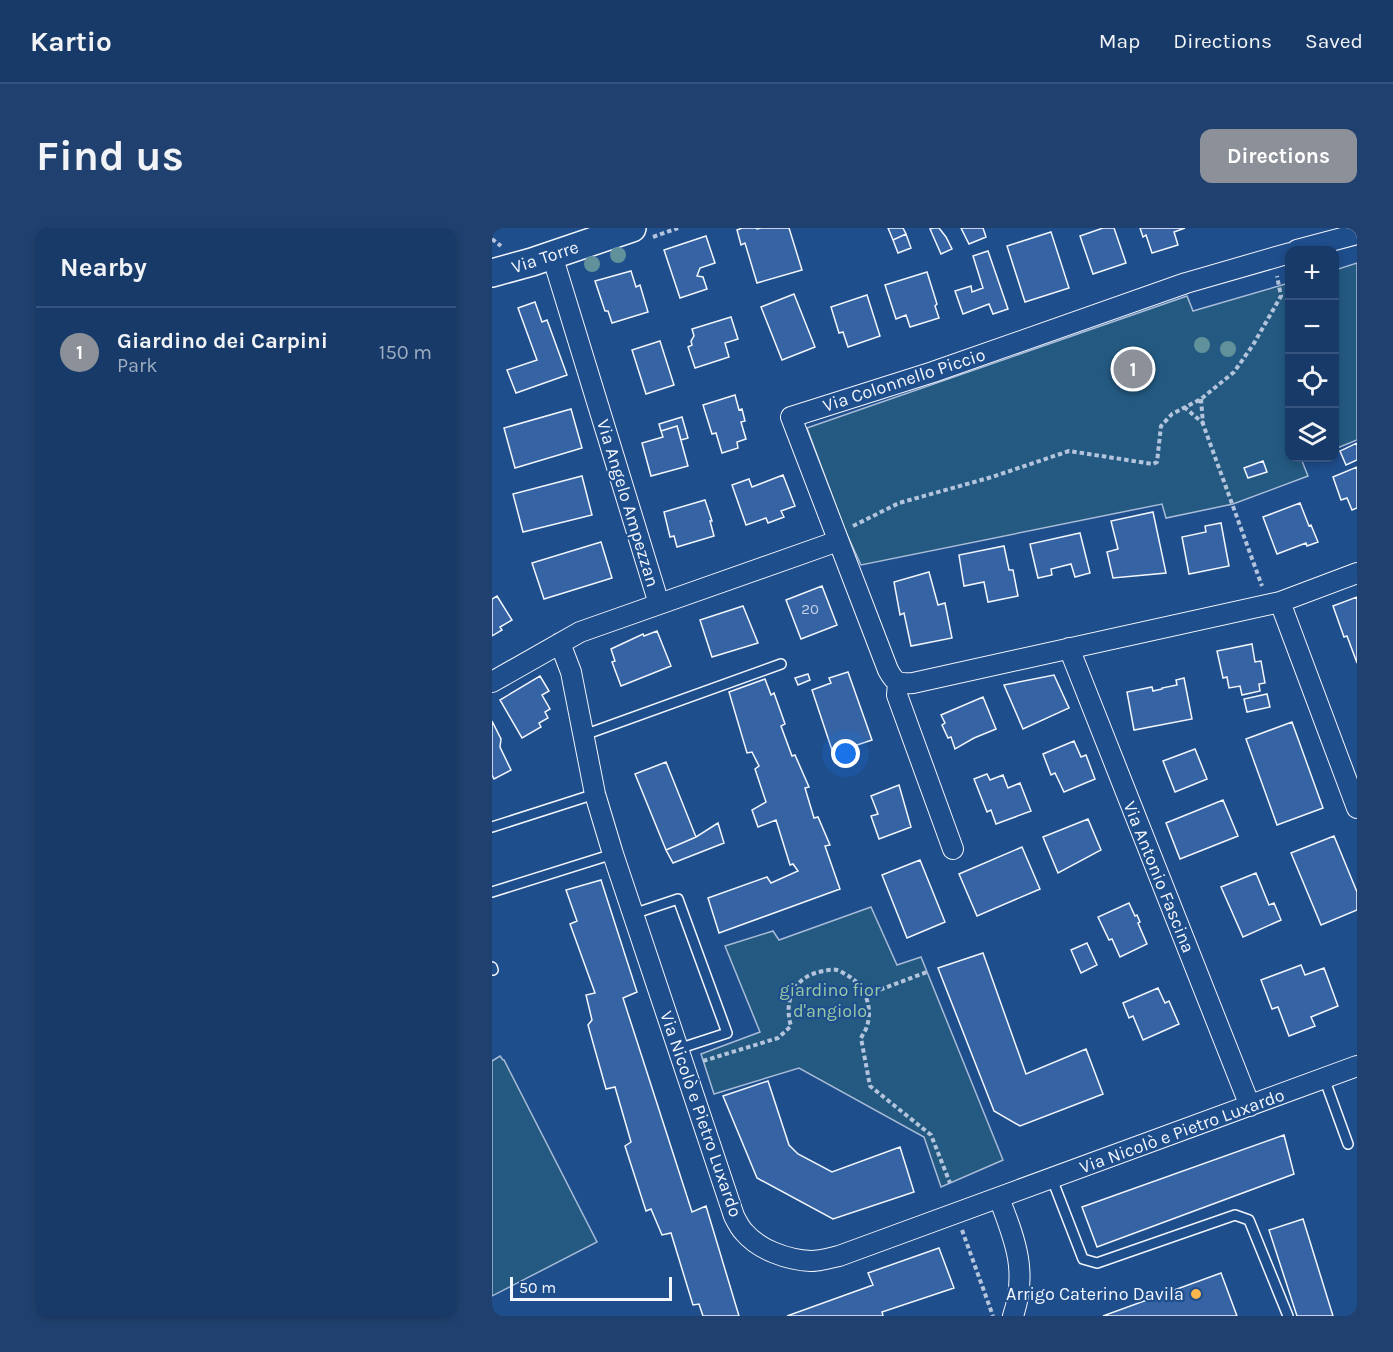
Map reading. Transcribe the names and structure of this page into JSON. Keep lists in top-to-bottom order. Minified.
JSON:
{"streets":{"street":["Via Torre","Via Colonnello Piccio","Via Angelo Ampezzan","Via Antonio Fascina","Via Nicolò e Pietro Luxardo"]},"crossings":[["Via Torre","Via Angelo Ampezzan"],["Via Colonnello Piccio","Via Angelo Ampezzan"],["Via Antonio Fascina","Via Nicolò e Pietro Luxardo"]],"parks":["giardino fior d'angiolo"],"places":["Arrigo Caterino Davila"],"house_numbers":["20"],"scale_bar":"50 m","page":{"header":"Kartio","nav":["Map","Directions","Saved"],"buttons":"Directions","title":"Find us","heading":"Nearby","map_buttons":["+","−"],"list":[{"mark":"1","name":"Giardino dei Carpini","note":"Park","value":"150 m"}],"pins":"1","scale":"50 m"}}
